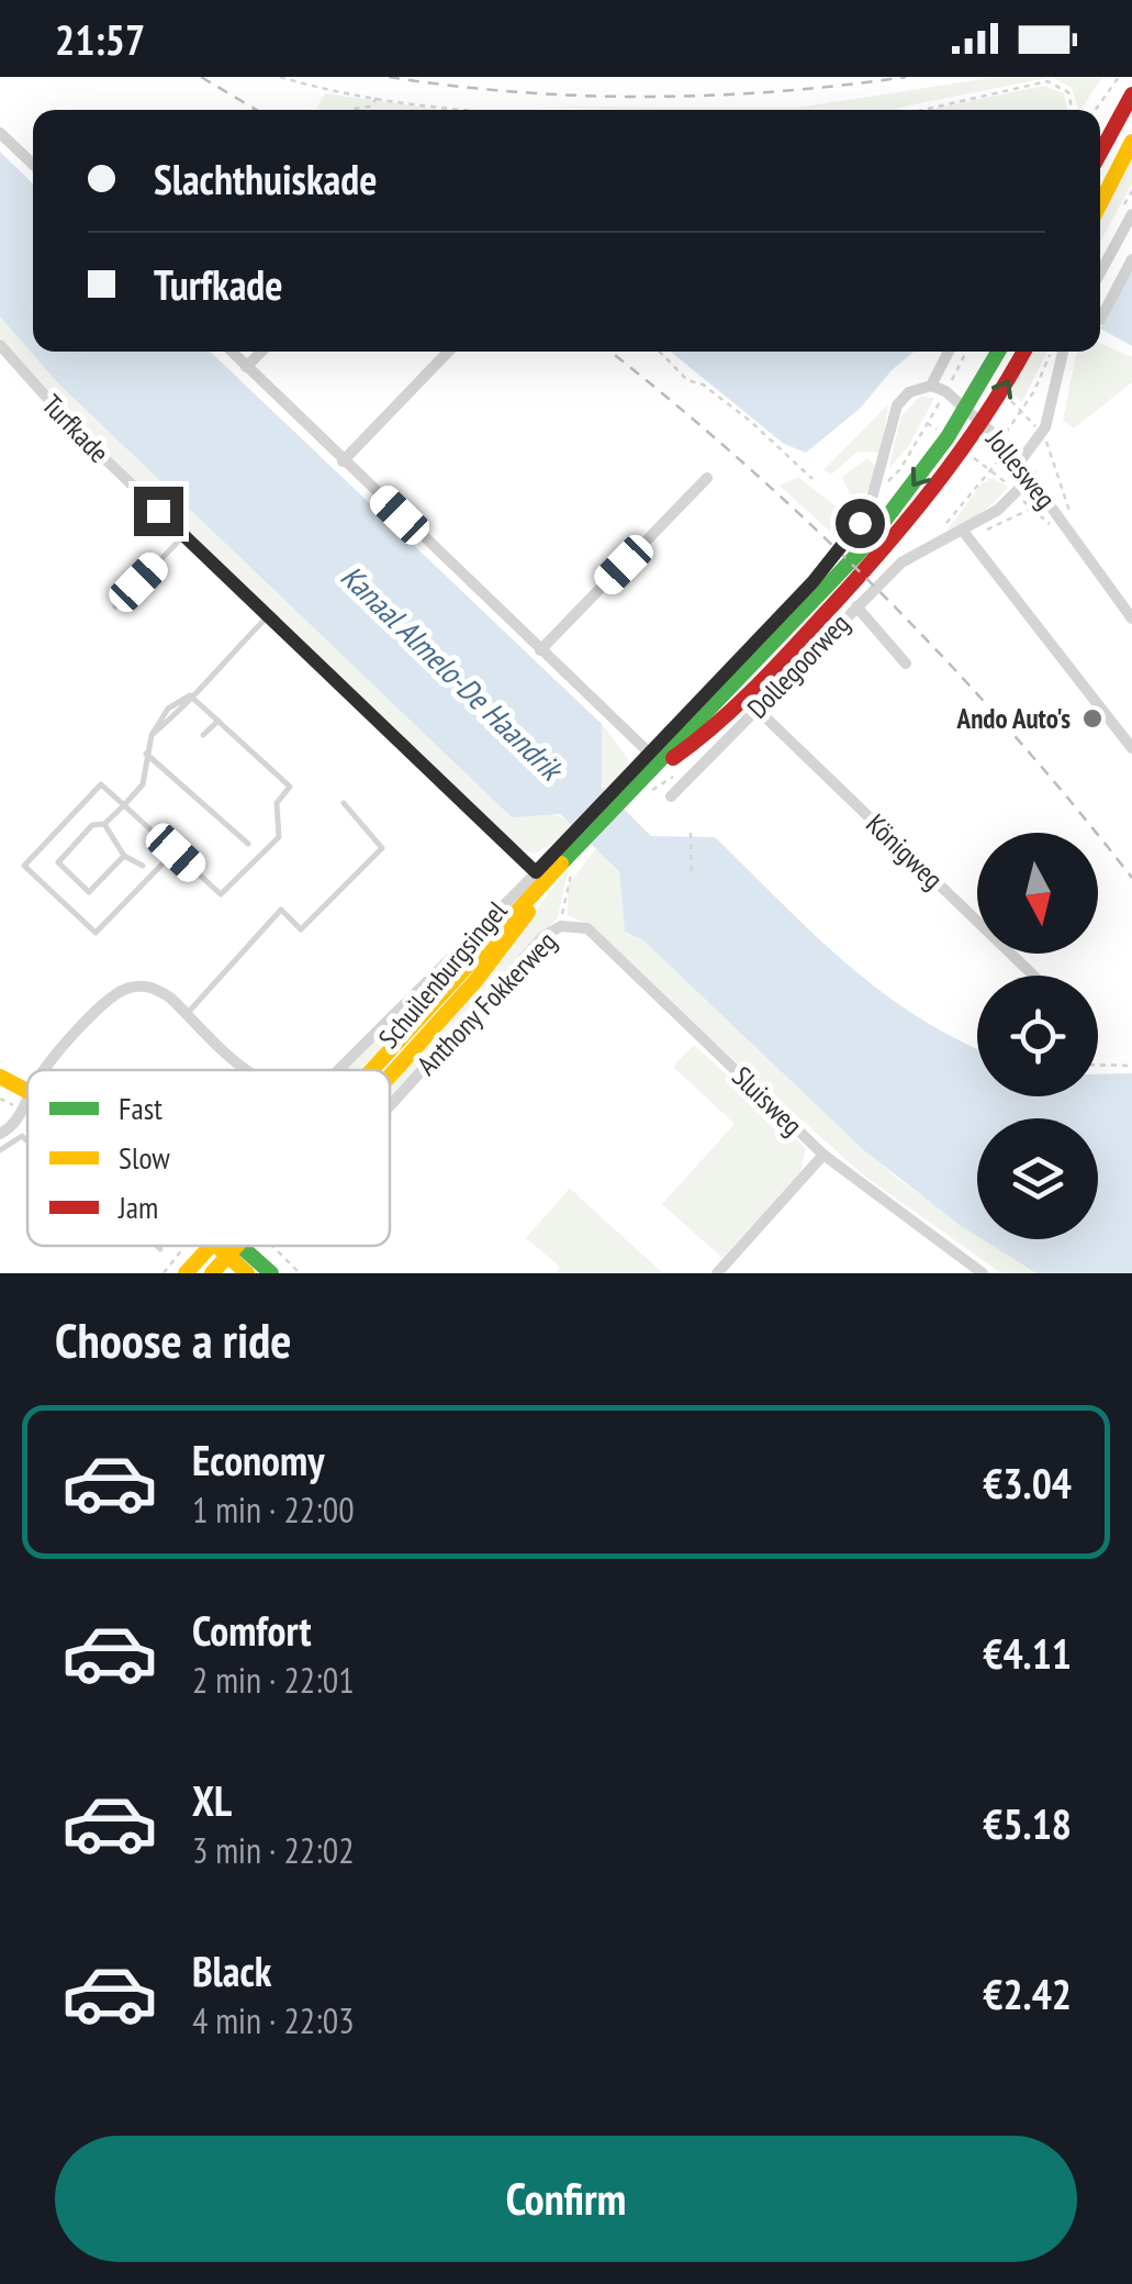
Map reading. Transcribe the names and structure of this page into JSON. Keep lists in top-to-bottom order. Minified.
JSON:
{"streets":{"main road":["Schuilenburgsingel"],"street":["Turfkade","Jollesweg","Dollegoorweg","Königweg","Anthony Fokkerweg","Sluisweg"]},"crossings":[["Turfkade","Schuilenburgsingel"],["Jollesweg","Dollegoorweg"],["Jollesweg","Schuilenburgsingel"],["Dollegoorweg","Königweg"],["Anthony Fokkerweg","Sluisweg"]],"water":["Kanaal Almelo-De Haandrik"],"places":["Ando Auto's"],"legend":["Fast","Slow","Jam"],"north":"bottom","page":{"status":"21:57","banner":["Slachthuiskade","Turfkade"],"heading":"Choose a ride","list":[{"name":"Economy","note":"1 min · 22:00","value":"€3.04"},{"name":"Comfort","note":"2 min · 22:01","value":"€4.11"},{"name":"XL","note":"3 min · 22:02","value":"€5.18"},{"name":"Black","note":"4 min · 22:03","value":"€2.42"}],"buttons":"Confirm"}}
